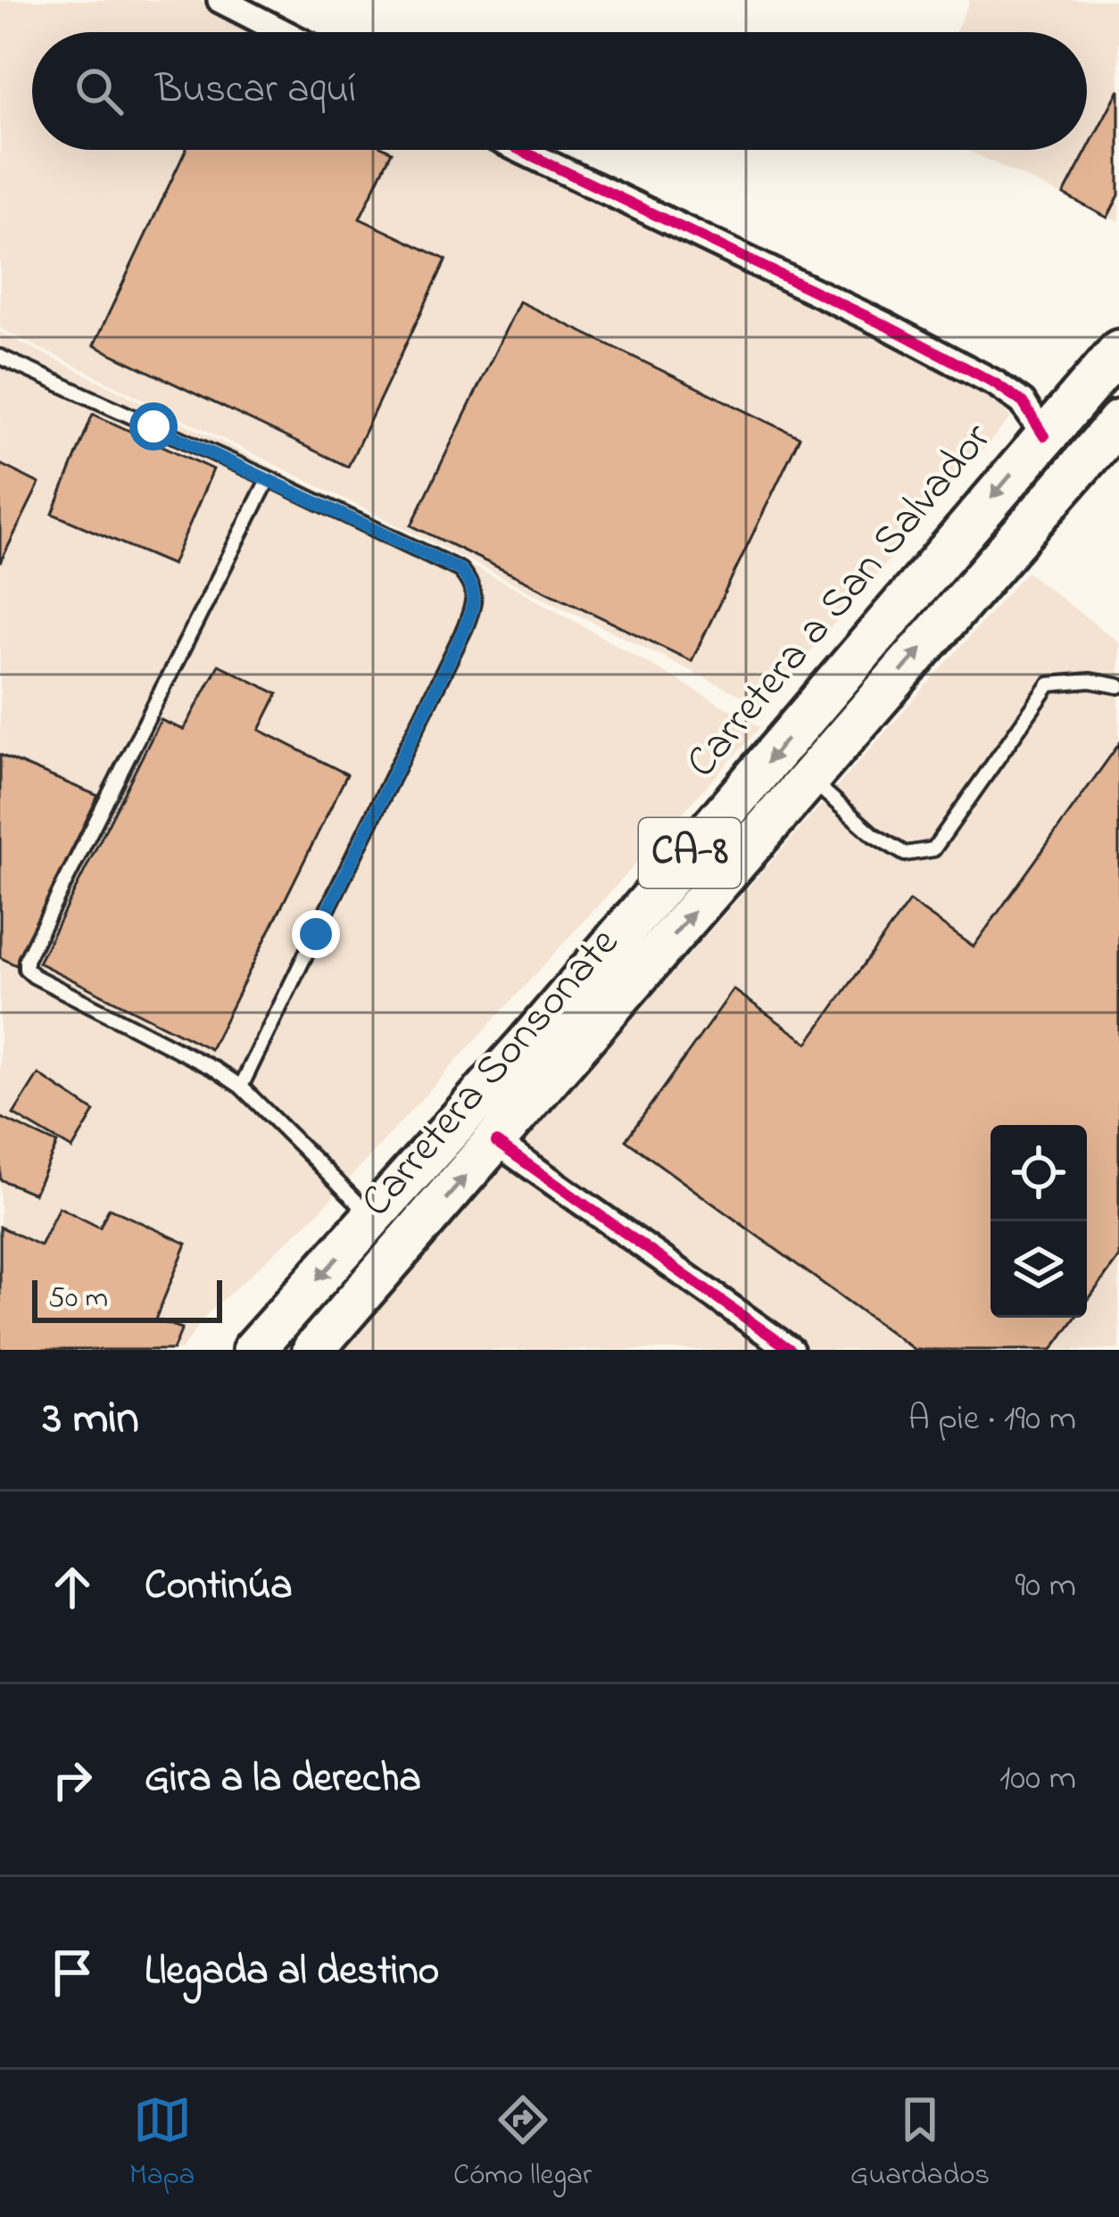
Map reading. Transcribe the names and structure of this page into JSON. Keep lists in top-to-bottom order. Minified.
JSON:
{"streets":{"highway":["Carretera a San Salvador","CA-8","Carretera Sonsonate"]},"one_way":["Carretera a San Salvador","Carretera Sonsonate"],"scale_bar":"50 m","page":{"search":"Buscar aquí","scale":"50 m","heading":["3 min","A pie · 190 m"],"list":[["Continúa","90 m"],["Gira a la derecha","100 m"],"Llegada al destino"],"nav":["Mapa","Cómo llegar","Guardados"]}}
